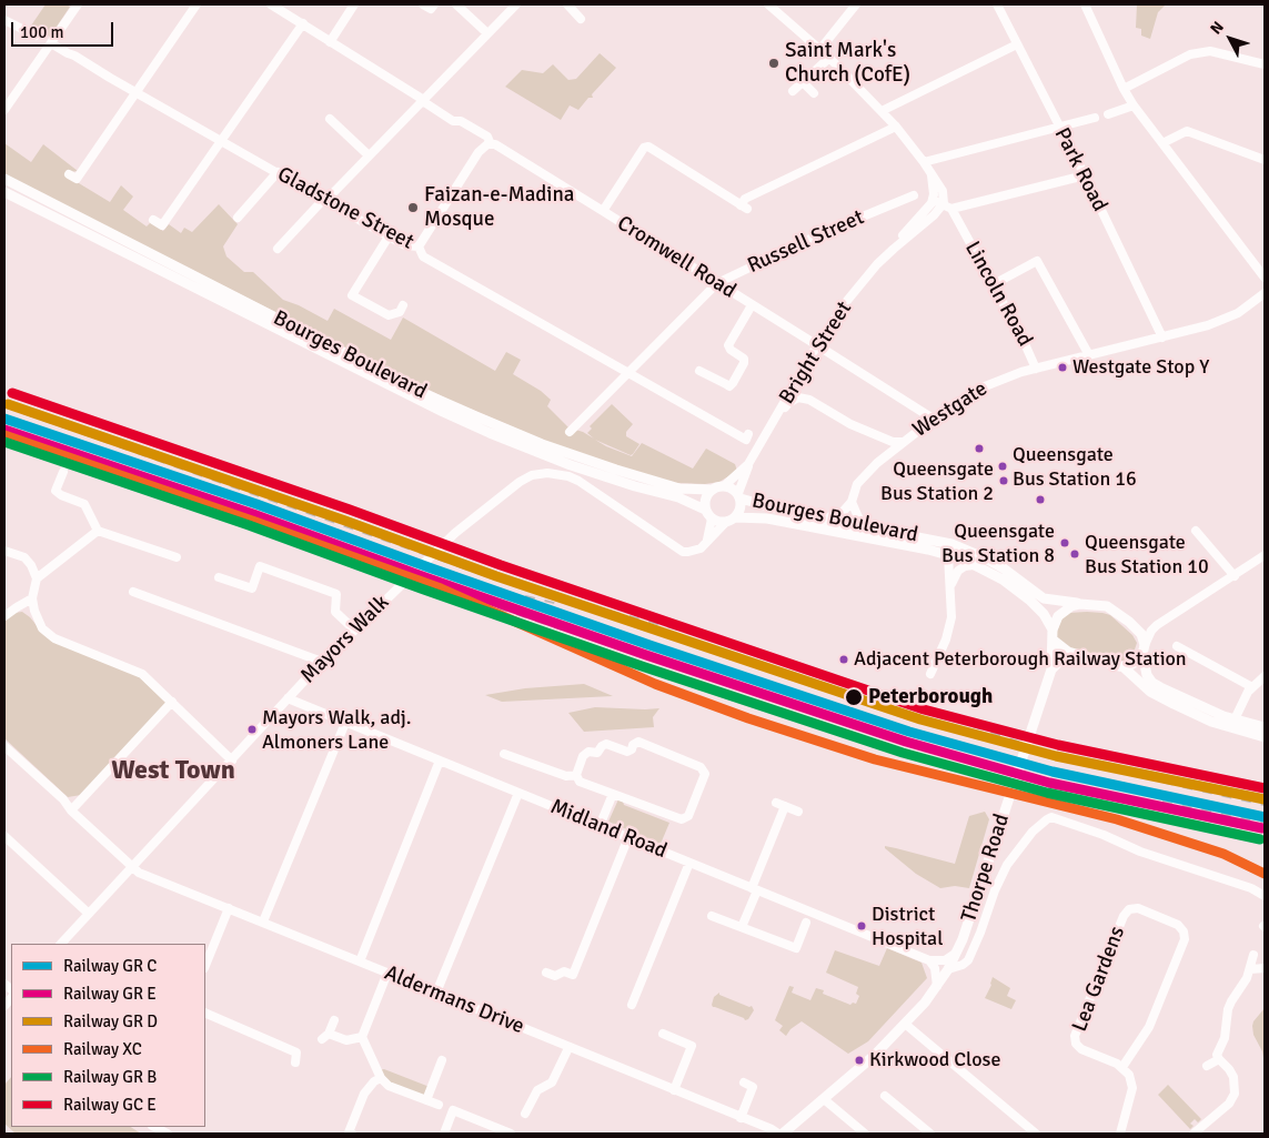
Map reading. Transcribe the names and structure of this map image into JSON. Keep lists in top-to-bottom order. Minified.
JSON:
{"streets":{"main road":["Bourges Boulevard","Thorpe Road"],"street":["Park Road","Gladstone Street","Russell Street","Cromwell Road","Lincoln Road","Bright Street","Westgate","Mayors Walk","Midland Road","Lea Gardens","Aldermans Drive"]},"crossings":[["Park Road","Westgate"],["Gladstone Street","Russell Street"],["Russell Street","Cromwell Road"],["Cromwell Road","Bright Street"],["Cromwell Road","Westgate"],["Lincoln Road","Bright Street"],["Lincoln Road","Westgate"],["Bright Street","Bourges Boulevard"],["Bright Street","Mayors Walk"],["Bourges Boulevard","Mayors Walk"],["Bourges Boulevard","Thorpe Road"],["Mayors Walk","Midland Road"],["Mayors Walk","Aldermans Drive"]],"districts":["West Town"],"places":["Saint Mark's Church (CofE)","Faizan-e-Madina Mosque","Westgate Stop Y","Queensgate Bus Station 16","Queensgate Bus Station 2","Queensgate Bus Station 8","Queensgate Bus Station 10","Adjacent Peterborough Railway Station","Peterborough","Mayors Walk, adj. Almoners Lane","District Hospital","Kirkwood Close"],"lines":["rail line XC"],"legend":["Railway GR C","Railway GR E","Railway GR D","Railway XC","Railway GR B","Railway GC E"],"scale_bar":"100 m","north":"top left"}
